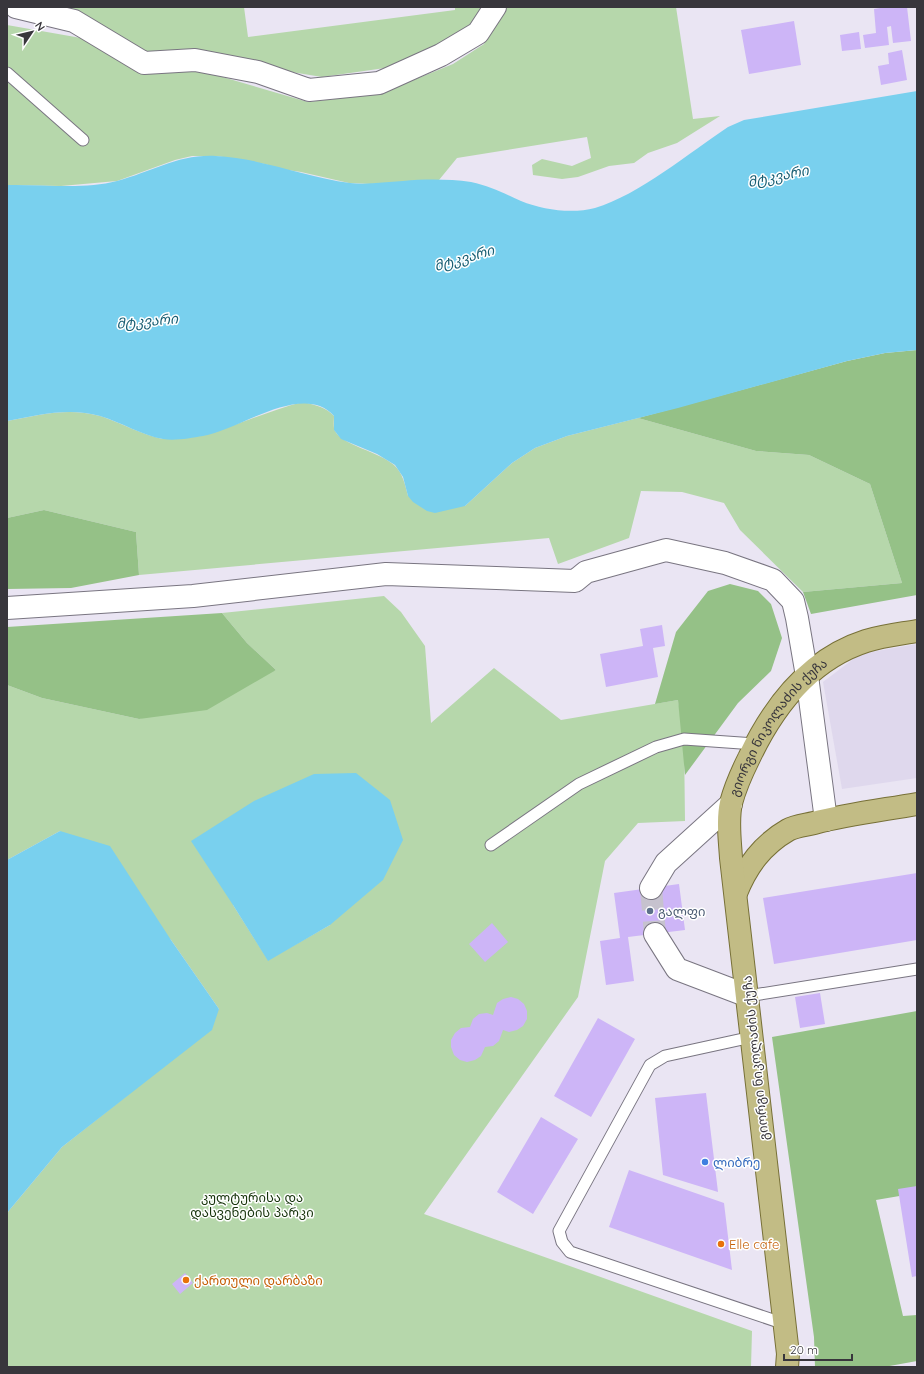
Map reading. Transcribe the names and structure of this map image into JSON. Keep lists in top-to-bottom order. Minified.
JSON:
{"streets":{"main road":["გიორგი ნიკოლაძის ქუჩა"]},"water":["მტკვარი"],"parks":["კულტურისა და დასვენების პარკი"],"places":["გალფი","ლიბრე","Elle cafe","ქართული დარბაზი"],"scale_bar":"20 m","north":"top right"}
